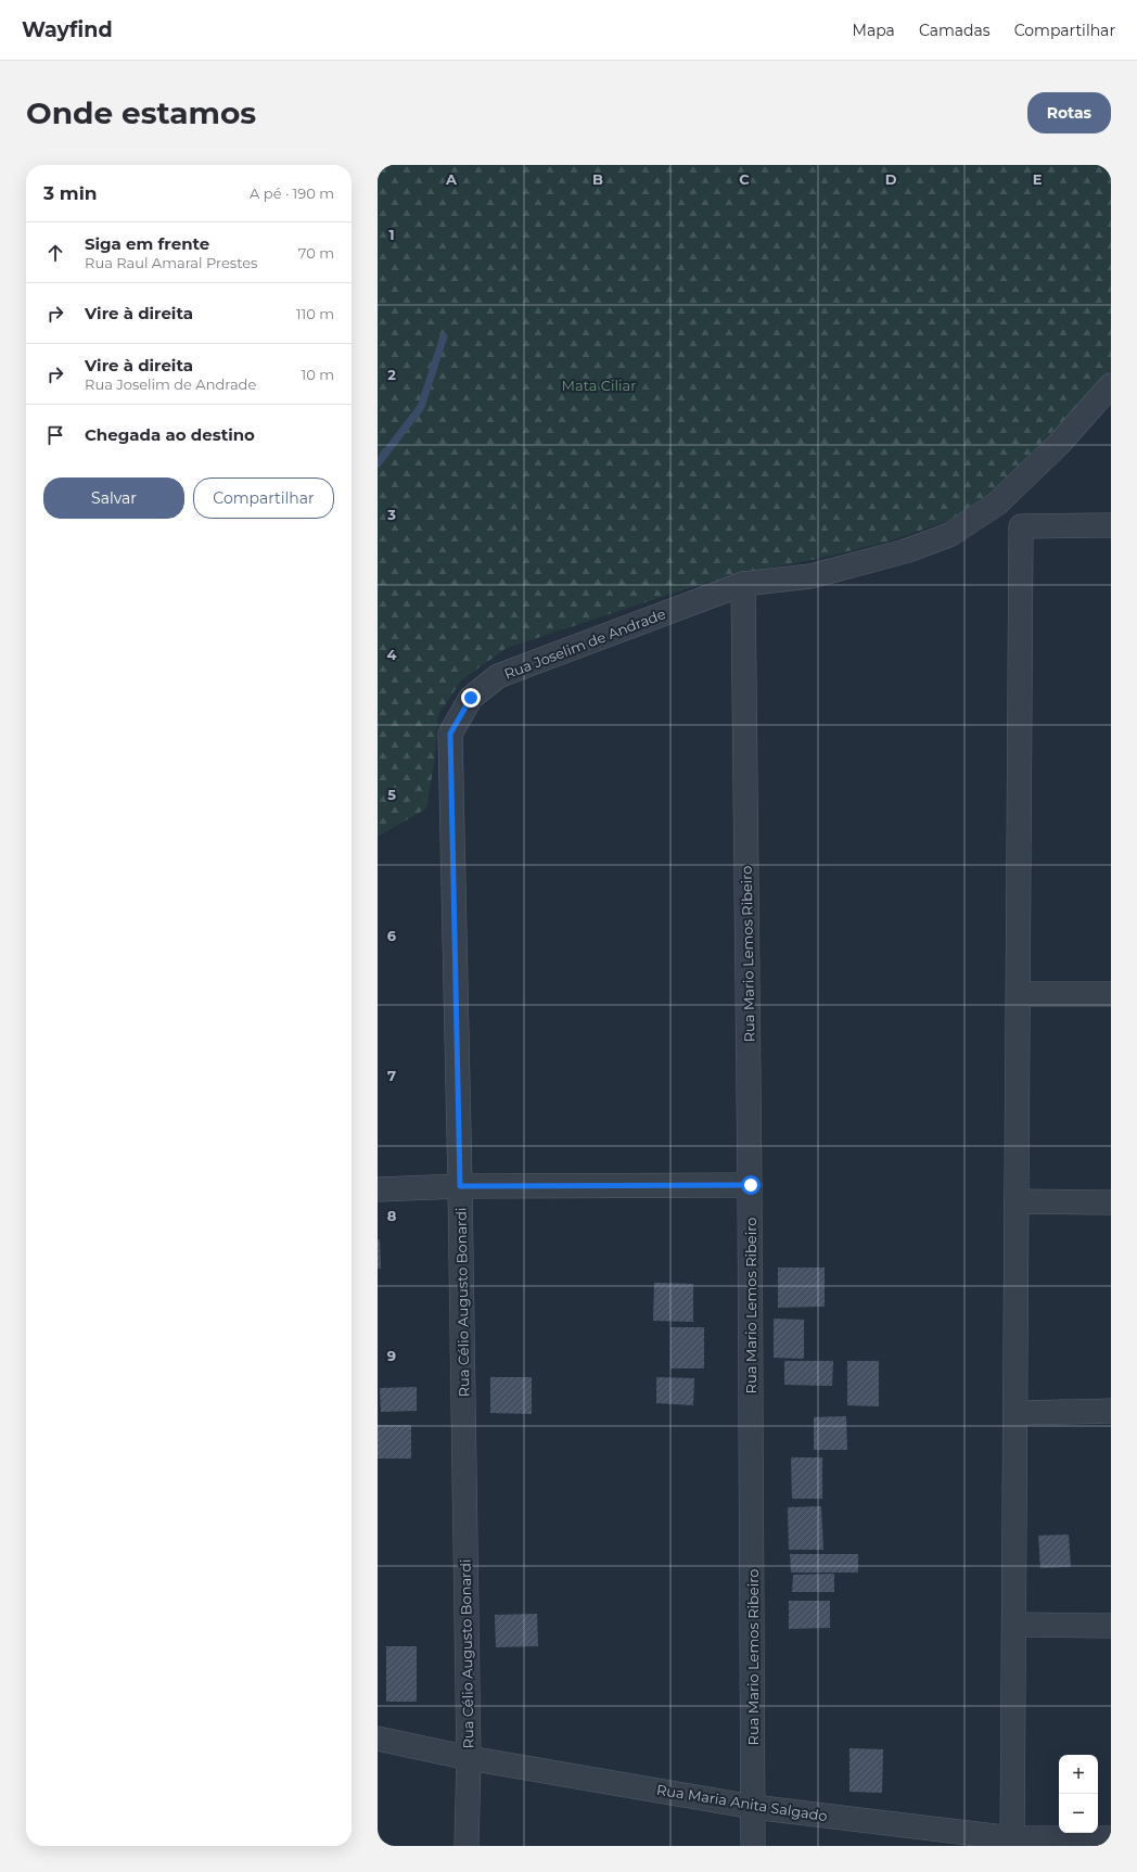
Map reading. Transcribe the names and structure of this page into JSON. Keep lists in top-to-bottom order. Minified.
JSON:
{"streets":{"street":["Rua Joselim de Andrade","Rua Mario Lemos Ribeiro","Rua Célio Augusto Bonardi","Rua Maria Anita Salgado"]},"crossings":[["Rua Joselim de Andrade","Rua Mario Lemos Ribeiro"],["Rua Joselim de Andrade","Rua Célio Augusto Bonardi"],["Rua Mario Lemos Ribeiro","Rua Maria Anita Salgado"],["Rua Célio Augusto Bonardi","Rua Maria Anita Salgado"]],"parks":["Mata Ciliar"],"page":{"header":"Wayfind","nav":["Mapa","Camadas","Compartilhar"],"buttons":["Rotas",["Salvar","Compartilhar"]],"title":"Onde estamos","heading":["3 min","A pé · 190 m"],"list":[["Siga em frente","Rua Raul Amaral Prestes","70 m"],["Vire à direita","110 m"],["Vire à direita","Rua Joselim de Andrade","10 m"],"Chegada ao destino"],"map_buttons":["+","−"]},"grid":{"columns":["A","B","C","D","E"],"rows":["1","2","3","4","5","6","7","8","9"]}}
